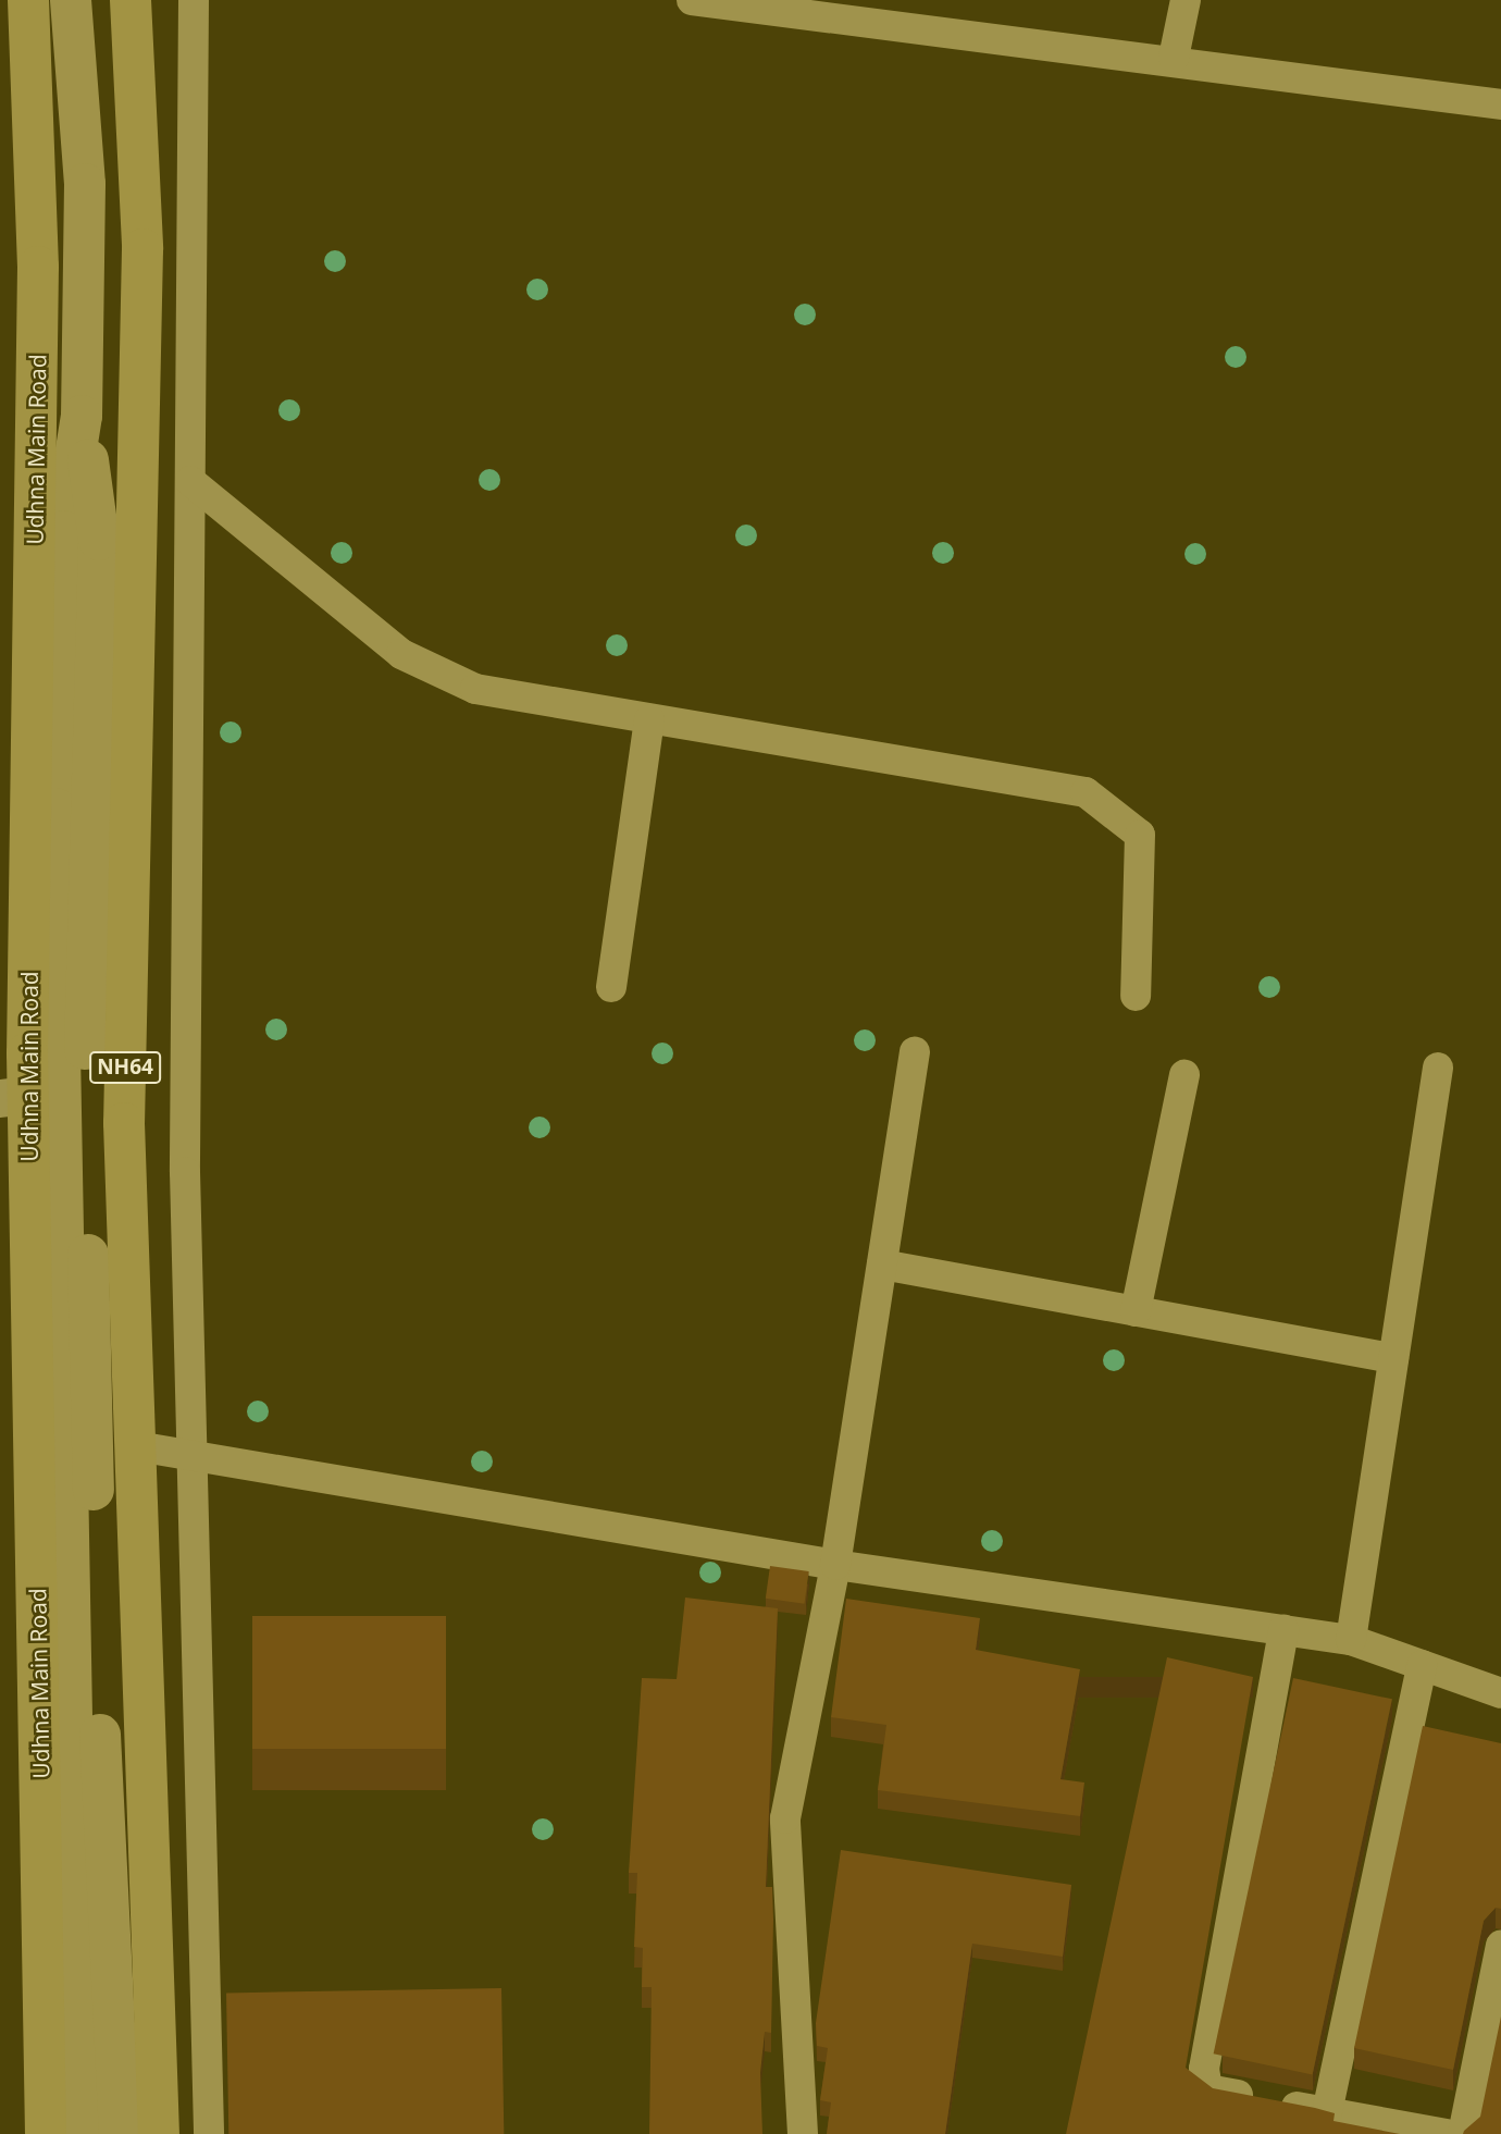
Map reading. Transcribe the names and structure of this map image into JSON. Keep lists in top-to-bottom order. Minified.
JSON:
{"streets":{"highway":["Udhna Main Road","NH64"]}}
